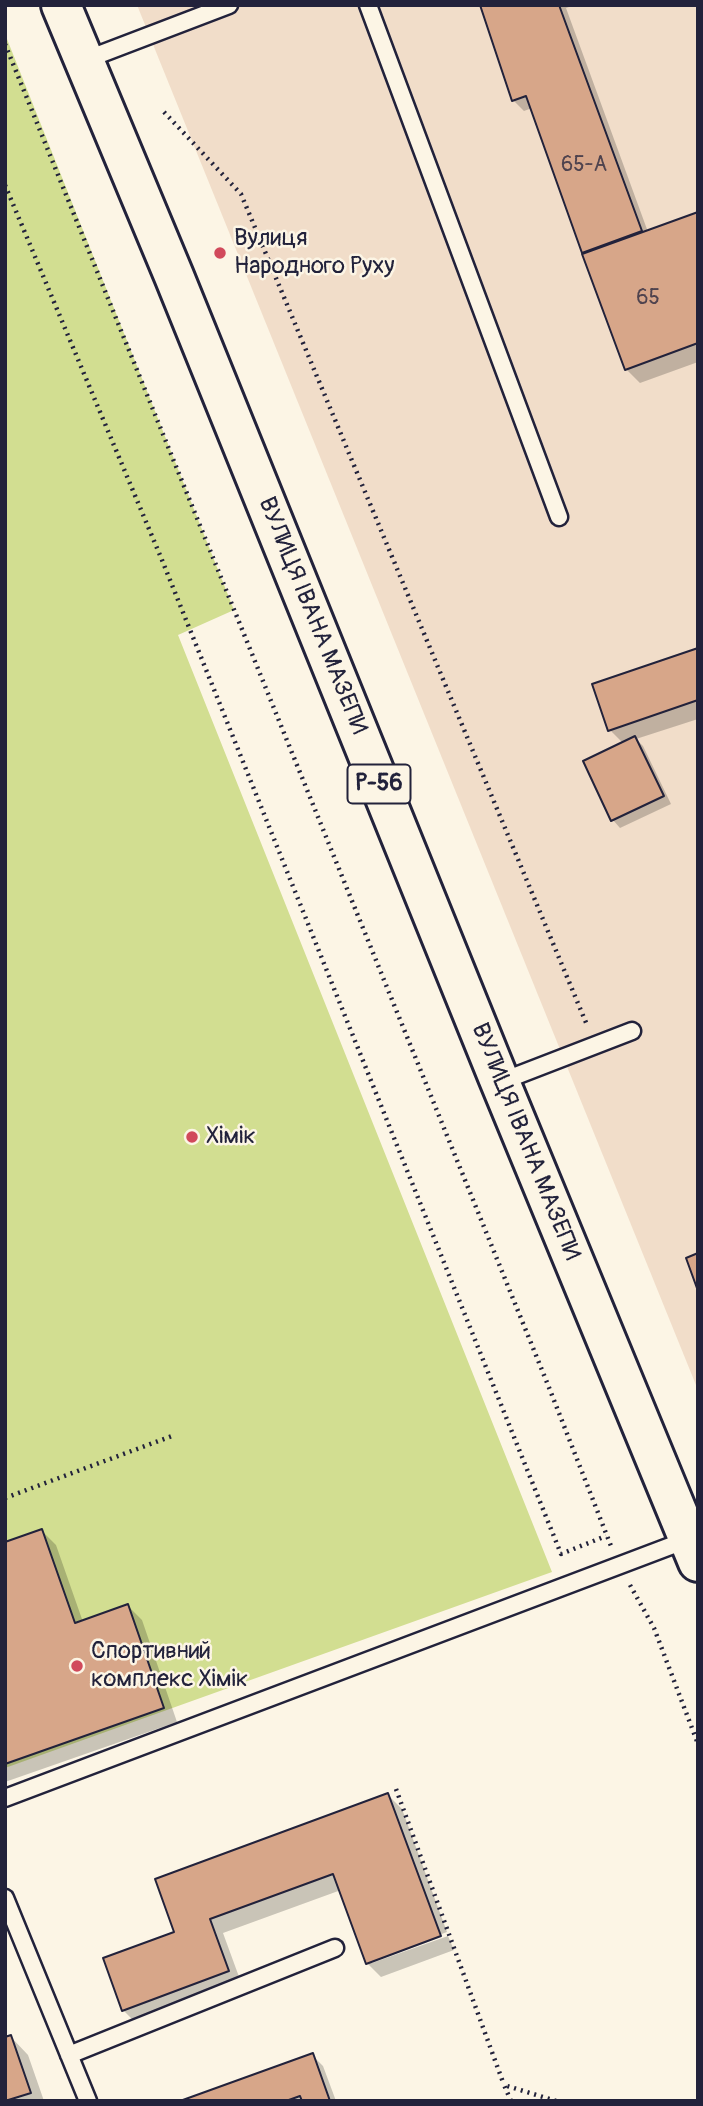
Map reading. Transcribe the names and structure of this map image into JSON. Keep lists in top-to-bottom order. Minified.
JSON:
{"streets":{"main road":["ВУЛИЦЯ ІВАНА МАЗЕПИ","Р-56"]},"places":["Вулиця Народного Руху","Хімік","Спортивний комплекс Хімік"],"house_numbers":["65-А","65"]}
